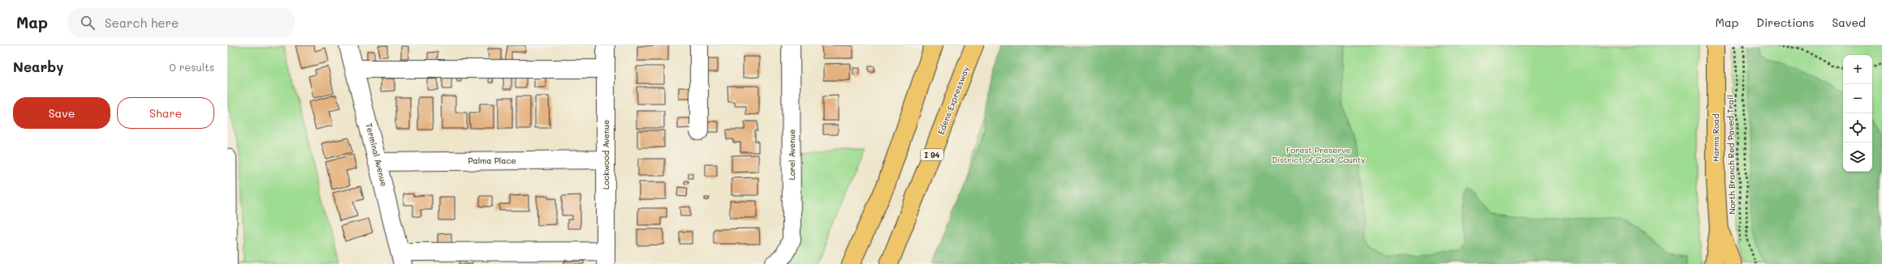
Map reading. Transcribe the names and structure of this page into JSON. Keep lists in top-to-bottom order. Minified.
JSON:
{"streets":{"main road":["Edens Expressway","Harms Road","I 94"],"street":["Terminal Avenue","Lockwood Avenue","Lorel Avenue","Palma Place"],"path":["North Branch Red Paved Trail"]},"crossings":[["Terminal Avenue","Palma Place"],["Lockwood Avenue","Palma Place"]],"parks":["Forest Preserve District of Cook County"],"page":{"header":"Map","search":"Search here","nav":["Map","Directions","Saved"],"heading":["Nearby","0 results"],"map_buttons":["+","−"],"buttons":["Save","Share"]}}
